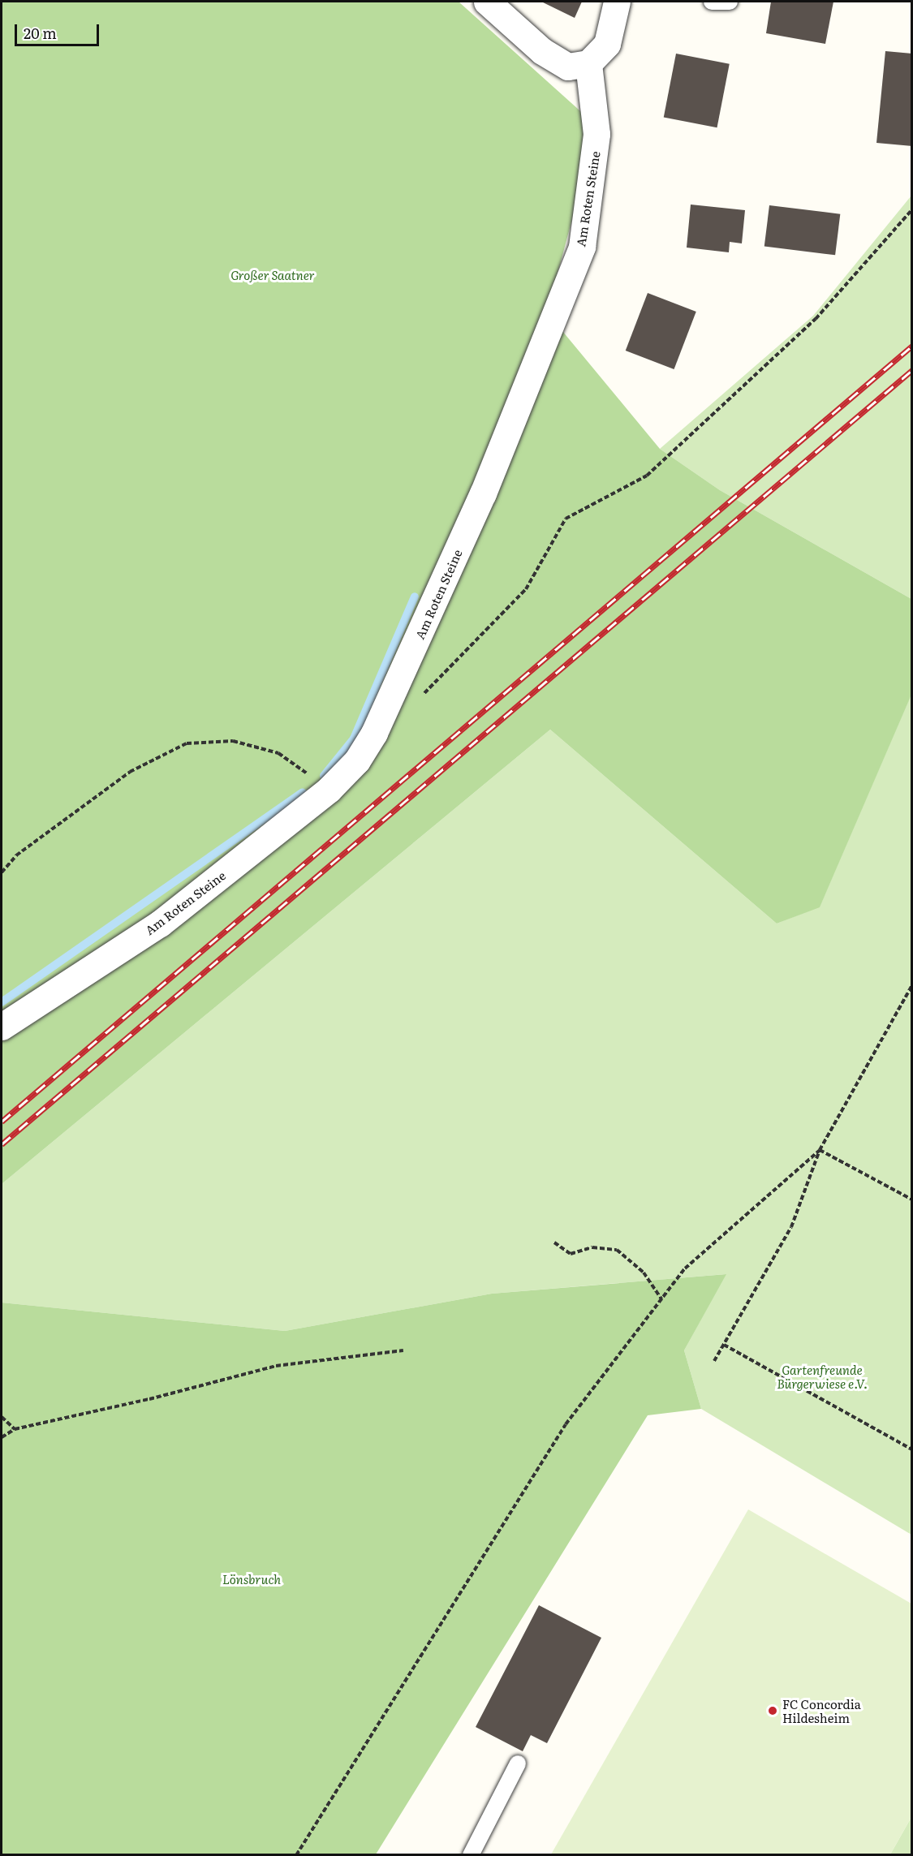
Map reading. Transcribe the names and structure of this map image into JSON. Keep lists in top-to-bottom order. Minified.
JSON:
{"streets":{"street":["Am Roten Steine"]},"parks":["Großer Saatner","Gartenfreunde Bürgerwiese e.V.","Lönsbruch"],"places":["FC Concordia Hildesheim"],"scale_bar":"20 m"}
